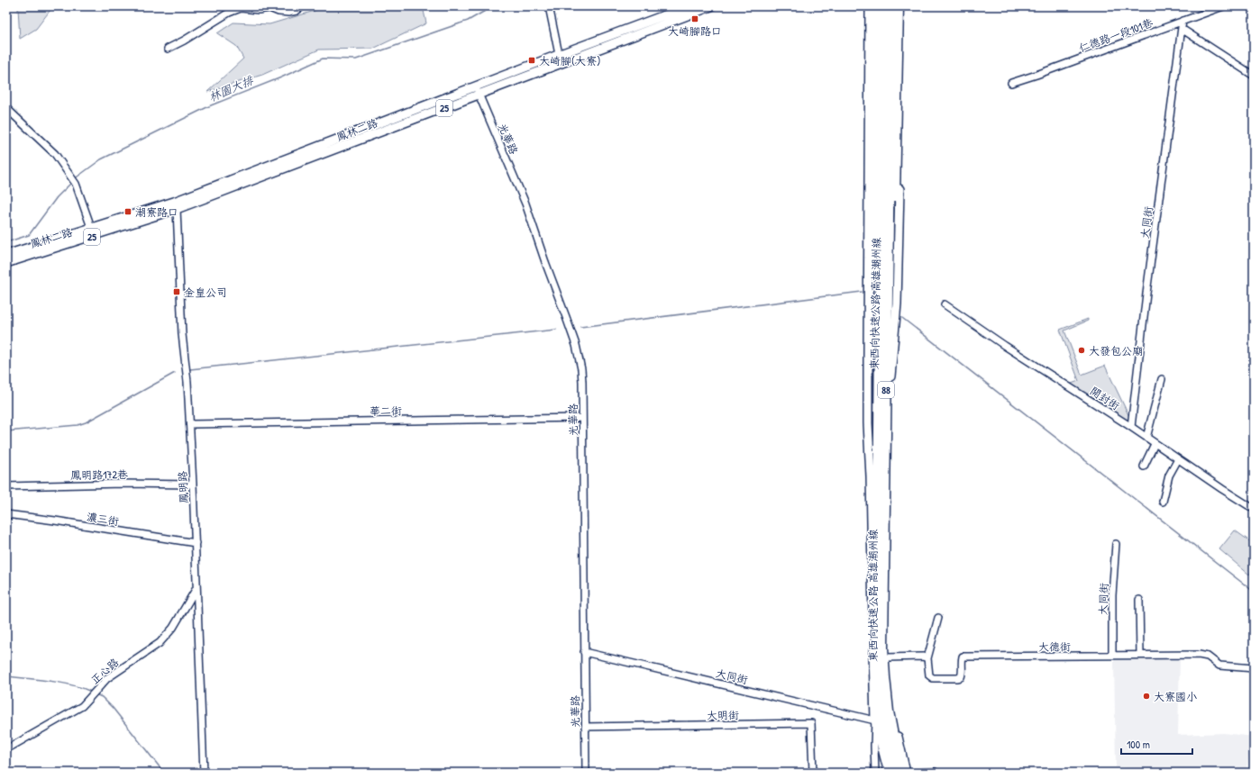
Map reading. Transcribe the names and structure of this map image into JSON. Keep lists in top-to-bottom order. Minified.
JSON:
{"streets":{"highway":["東西向快速公路 高雄潮州線","88"],"main road":["25","鳳林二路"],"street":["仁德路一段101巷","光華路","大同街","開封街","華二街","鳳明路172巷","鳳明路","濃三街","大德街","正心路","大明街"]},"crossings":[["仁德路一段101巷","大同街"],["鳳林二路","光華路"],["鳳林二路","鳳明路"],["光華路","大同街"],["光華路","華二街"],["光華路","大明街"],["大同街","開封街"],["大同街","大德街"],["華二街","鳳明路"],["鳳明路172巷","鳳明路"],["鳳明路","濃三街"],["鳳明路","正心路"]],"water":["林園大排"],"places":{"transit":["大崎腳路口","大崎腳(大寮)","潮寮路口","金皇公司"],"other":["大發包公廟","大寮國小"]},"scale_bar":"100 m"}
